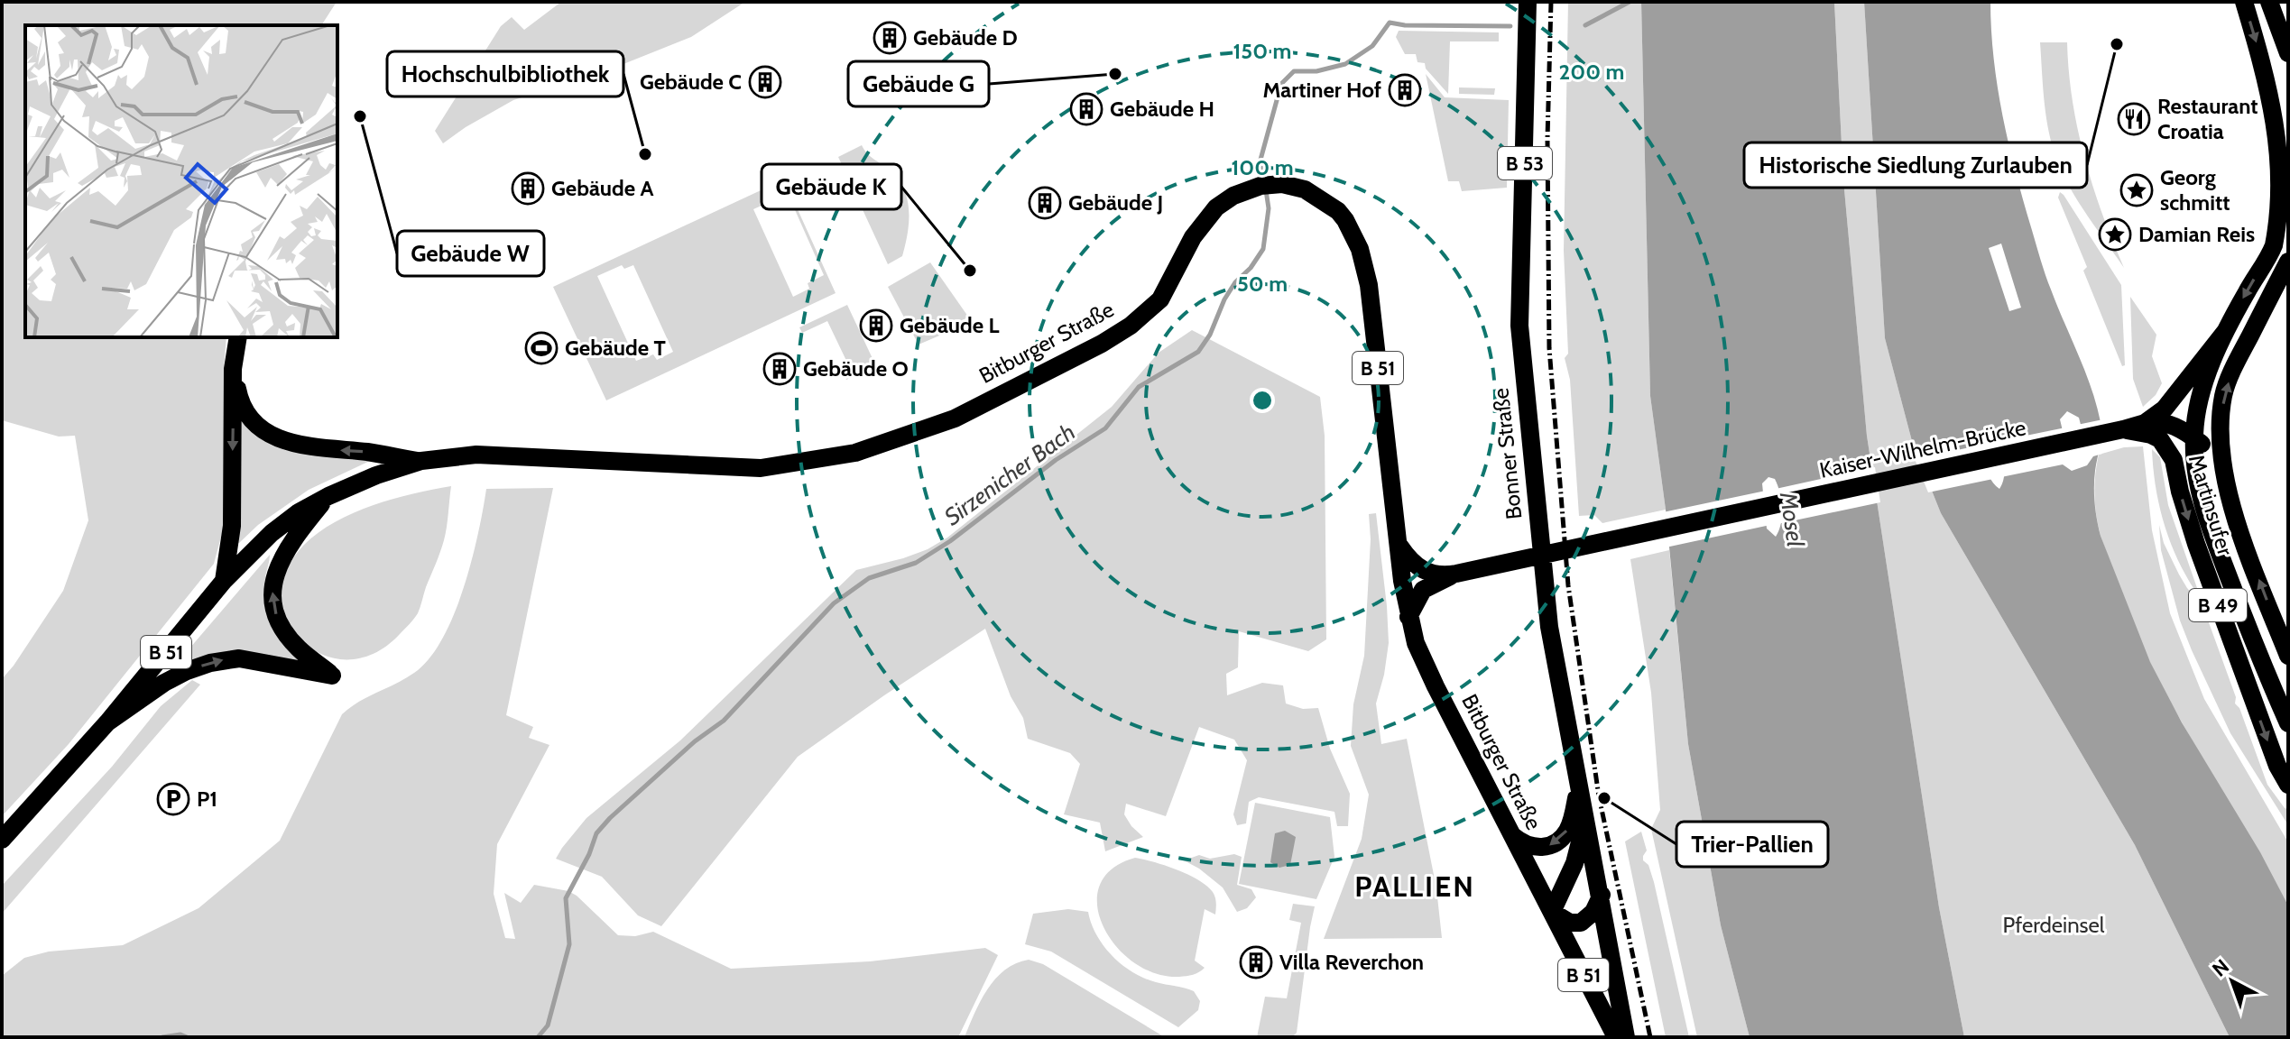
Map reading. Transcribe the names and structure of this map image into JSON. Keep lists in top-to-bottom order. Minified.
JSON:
{"streets":{"main road":["B 53","Bitburger Straße","B 51","Kaiser-Wilhelm-Brücke","Bonner Straße","Martinsufer","B 49"]},"crossings":[["Bitburger Straße","B 51"],["Bitburger Straße","Kaiser-Wilhelm-Brücke"],["Kaiser-Wilhelm-Brücke","Martinsufer"],["Kaiser-Wilhelm-Brücke","B 49"],["Martinsufer","B 49"]],"districts":["PALLIEN"],"water":["Sirzenicher Bach","Mosel"],"parks":["Pferdeinsel"],"places":{"building":["Gebäude D","Gebäude C","Martiner Hof","Gebäude H","Gebäude A","Gebäude J","Gebäude L","Gebäude O","Villa Reverchon"],"other":["Historische Siedlung Zurlauben","Gebäude G","Gebäude W","Hochschulbibliothek","Gebäude K","Trier-Pallien"],"restaurant":["Restaurant Croatia"],"place":["Georg schmitt","Damian Reis"],"sports":["Gebäude T"],"parking":["P1"]},"north":"top left","rings":["150 m","200 m","100 m","50 m"]}
